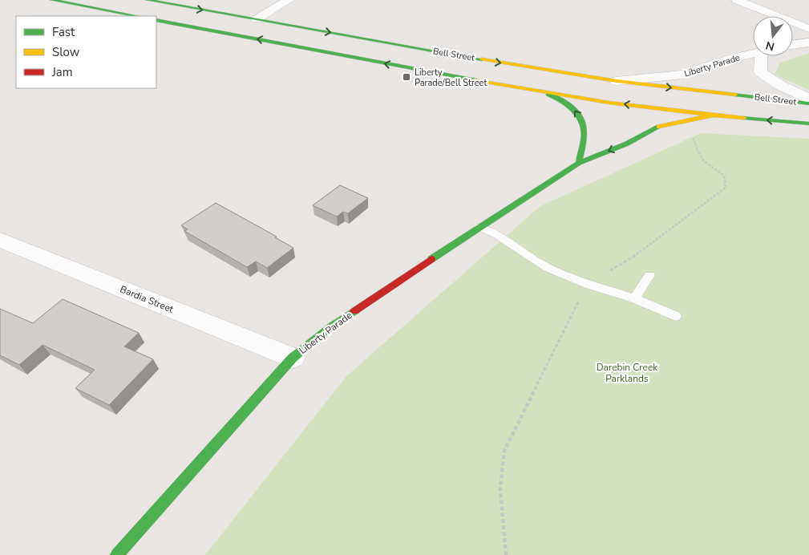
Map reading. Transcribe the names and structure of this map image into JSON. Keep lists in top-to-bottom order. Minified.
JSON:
{"streets":{"main road":["Bell Street","Liberty Parade"],"street":["Bardia Street"]},"crossings":[["Bell Street","Liberty Parade"],["Liberty Parade","Bardia Street"]],"parks":["Darebin Creek Parklands"],"places":{"transit":["Liberty Parade/Bell Street"]},"legend":["Fast","Slow","Jam"],"north":"bottom"}
